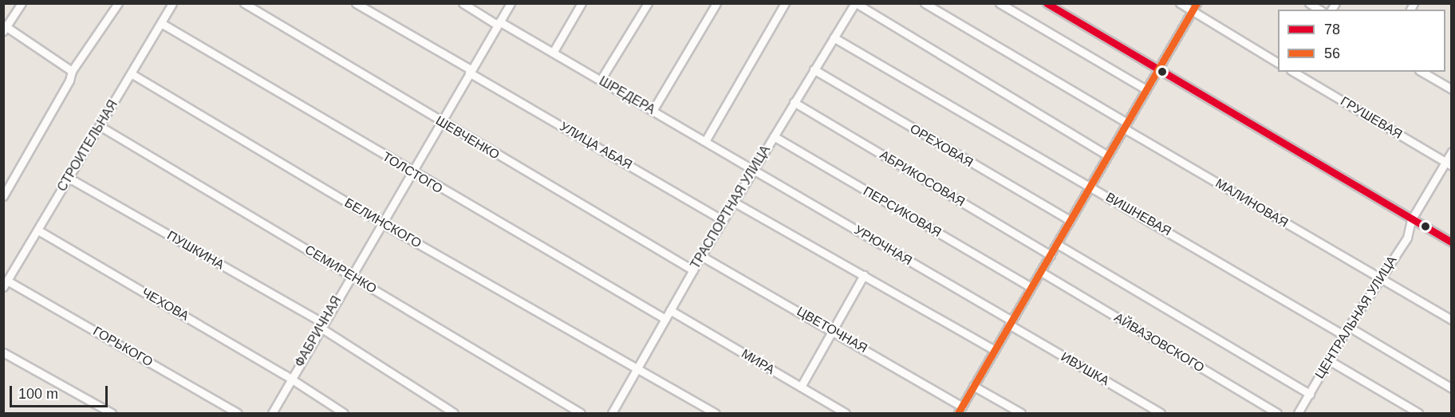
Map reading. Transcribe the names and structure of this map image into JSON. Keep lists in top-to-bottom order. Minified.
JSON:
{"streets":{"street":["ШРЕДЕРА","ГРУШЕВАЯ","ШЕВЧЕНКО","СТРОИТЕЛЬНАЯ","УЛИЦА АБАЯ","ОРЕХОВАЯ","ТОЛСТОГО","АБРИКОСОВАЯ","МАЛИНОВАЯ","ТРАСПОРТНАЯ УЛИЦА","ПЕРСИКОВАЯ","ВИШНЕВАЯ","БЕЛИНСКОГО","УРЮЧНАЯ","ПУШКИНА","СЕМИРЕНКО","ЧЕХОВА","ЦЕНТРАЛЬНАЯ УЛИЦА","ЦВЕТОЧНАЯ","ФАБРИЧНАЯ","АЙВАЗОВСКОГО","ГОРЬКОГО","МИРА","ИВУШКА"]},"crossings":[["ШРЕДЕРА","ТРАСПОРТНАЯ УЛИЦА"],["ШРЕДЕРА","УРЮЧНАЯ"],["ШРЕДЕРА","ФАБРИЧНАЯ"],["ГРУШЕВАЯ","ЦЕНТРАЛЬНАЯ УЛИЦА"],["ШЕВЧЕНКО","ТРАСПОРТНАЯ УЛИЦА"],["ШЕВЧЕНКО","ФАБРИЧНАЯ"],["СТРОИТЕЛЬНАЯ","ТОЛСТОГО"],["СТРОИТЕЛЬНАЯ","БЕЛИНСКОГО"],["СТРОИТЕЛЬНАЯ","ПУШКИНА"],["СТРОИТЕЛЬНАЯ","СЕМИРЕНКО"],["СТРОИТЕЛЬНАЯ","ЧЕХОВА"],["СТРОИТЕЛЬНАЯ","ГОРЬКОГО"],["УЛИЦА АБАЯ","ТРАСПОРТНАЯ УЛИЦА"],["УЛИЦА АБАЯ","ФАБРИЧНАЯ"],["ОРЕХОВАЯ","ТРАСПОРТНАЯ УЛИЦА"],["ТОЛСТОГО","ТРАСПОРТНАЯ УЛИЦА"],["ТОЛСТОГО","ФАБРИЧНАЯ"],["АБРИКОСОВАЯ","ТРАСПОРТНАЯ УЛИЦА"],["МАЛИНОВАЯ","ЦЕНТРАЛЬНАЯ УЛИЦА"],["ТРАСПОРТНАЯ УЛИЦА","ПЕРСИКОВАЯ"],["ТРАСПОРТНАЯ УЛИЦА","ВИШНЕВАЯ"],["ТРАСПОРТНАЯ УЛИЦА","БЕЛИНСКОГО"],["ТРАСПОРТНАЯ УЛИЦА","УРЮЧНАЯ"],["ТРАСПОРТНАЯ УЛИЦА","ЦВЕТОЧНАЯ"],["ТРАСПОРТНАЯ УЛИЦА","МИРА"],["ВИШНЕВАЯ","ЦЕНТРАЛЬНАЯ УЛИЦА"],["БЕЛИНСКОГО","ФАБРИЧНАЯ"],["УРЮЧНАЯ","ИВУШКА"],["ПУШКИНА","ФАБРИЧНАЯ"],["СЕМИРЕНКО","ФАБРИЧНАЯ"],["ЧЕХОВА","ФАБРИЧНАЯ"]],"lines":["transit line 78","transit line 56"],"legend":["78","56"],"scale_bar":"100 m"}
